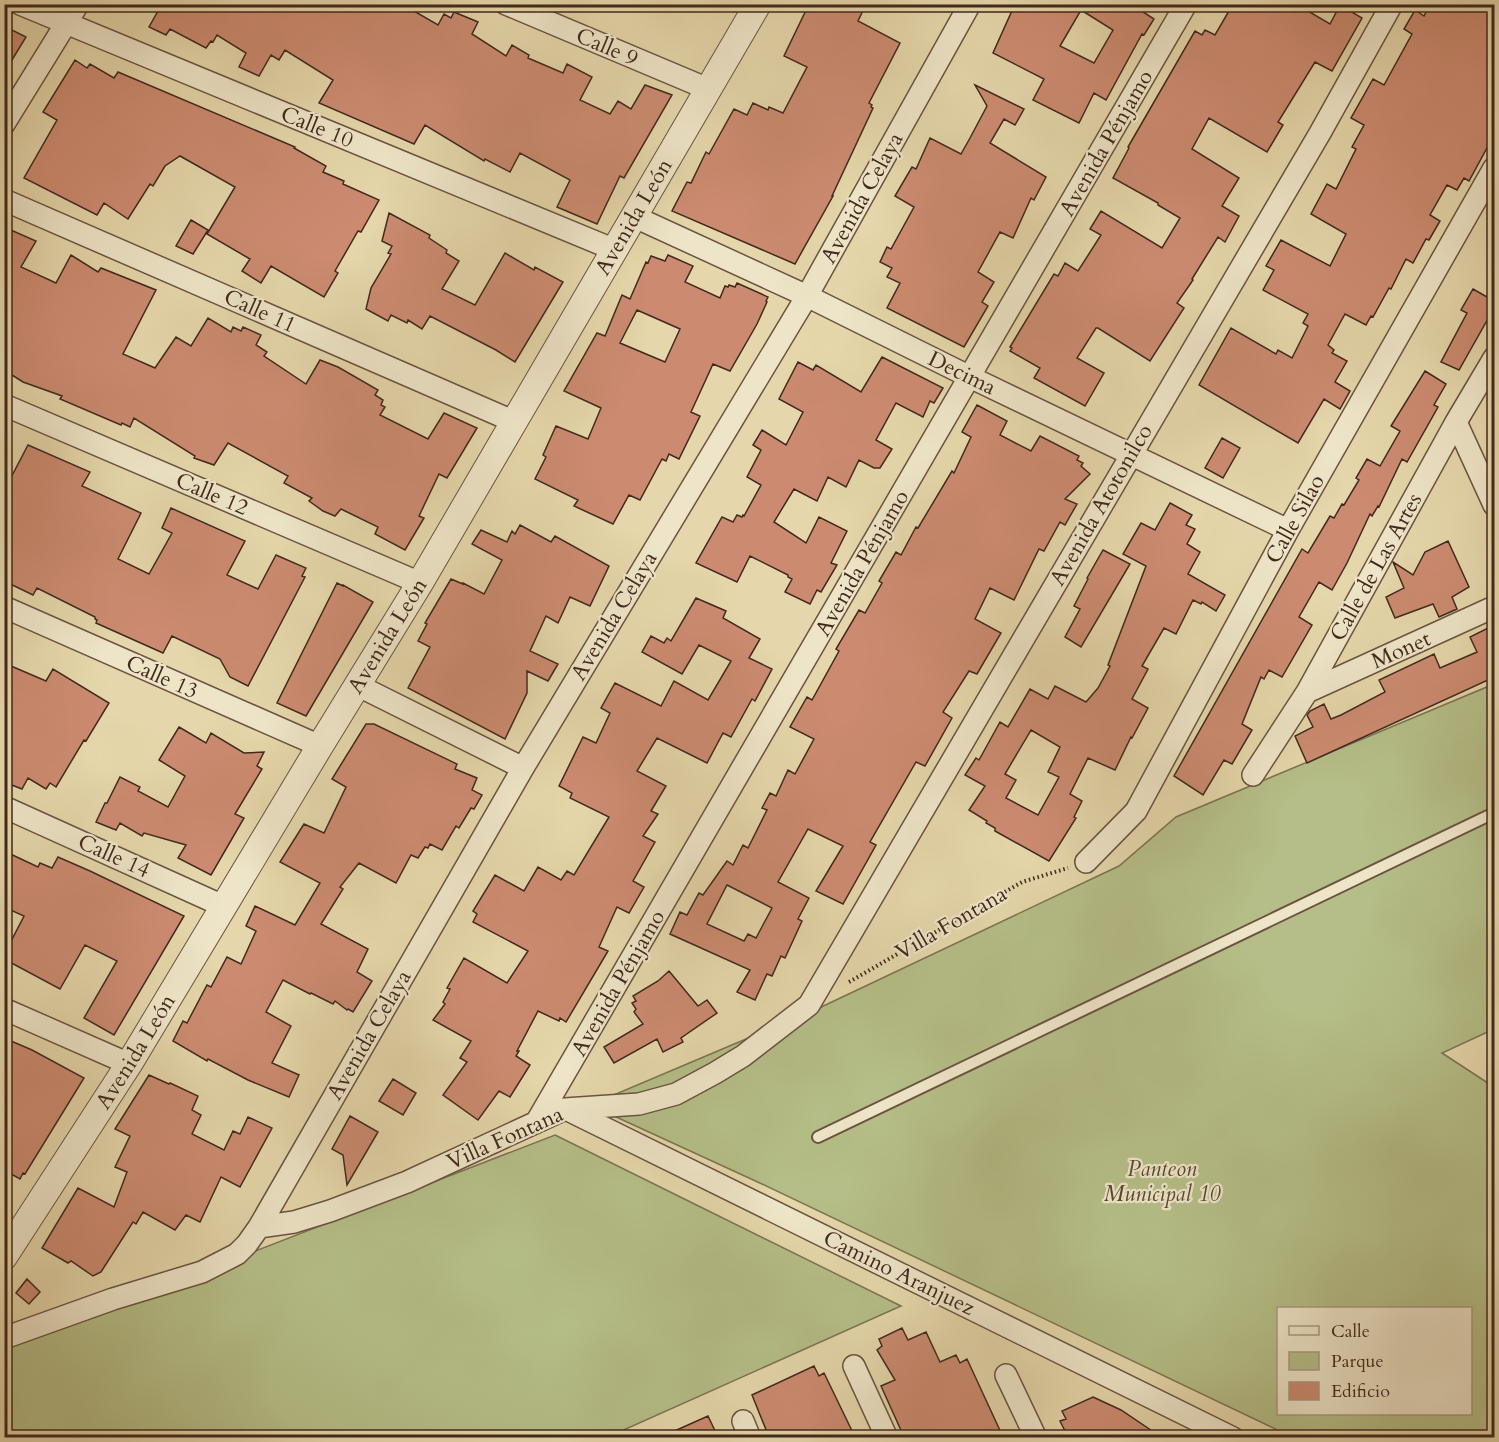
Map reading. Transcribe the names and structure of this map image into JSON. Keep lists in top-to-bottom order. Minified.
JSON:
{"streets":{"street":["Calle 9","Calle 10","Avenida Pénjamo","Avenida Celaya","Avenida León","Calle 11","Decima","Calle 12","Avenida Atotonilco","Calle Silao","Calle de Las Artes","Monet","Calle 13","Calle 14","Villa Fontana","Camino Aranjuez"]},"crossings":[["Calle 9","Avenida León"],["Calle 10","Avenida León"],["Avenida Pénjamo","Decima"],["Avenida Pénjamo","Villa Fontana"],["Avenida Celaya","Decima"],["Avenida Celaya","Villa Fontana"],["Avenida León","Calle 11"],["Avenida León","Decima"],["Avenida León","Calle 12"],["Avenida León","Calle 13"],["Avenida León","Calle 14"],["Decima","Avenida Atotonilco"],["Decima","Calle Silao"],["Avenida Atotonilco","Villa Fontana"],["Calle Silao","Villa Fontana"],["Calle de Las Artes","Monet"],["Villa Fontana","Camino Aranjuez"]],"parks":["Panteon Municipal 10"],"legend":["Calle","Parque","Edificio"]}
